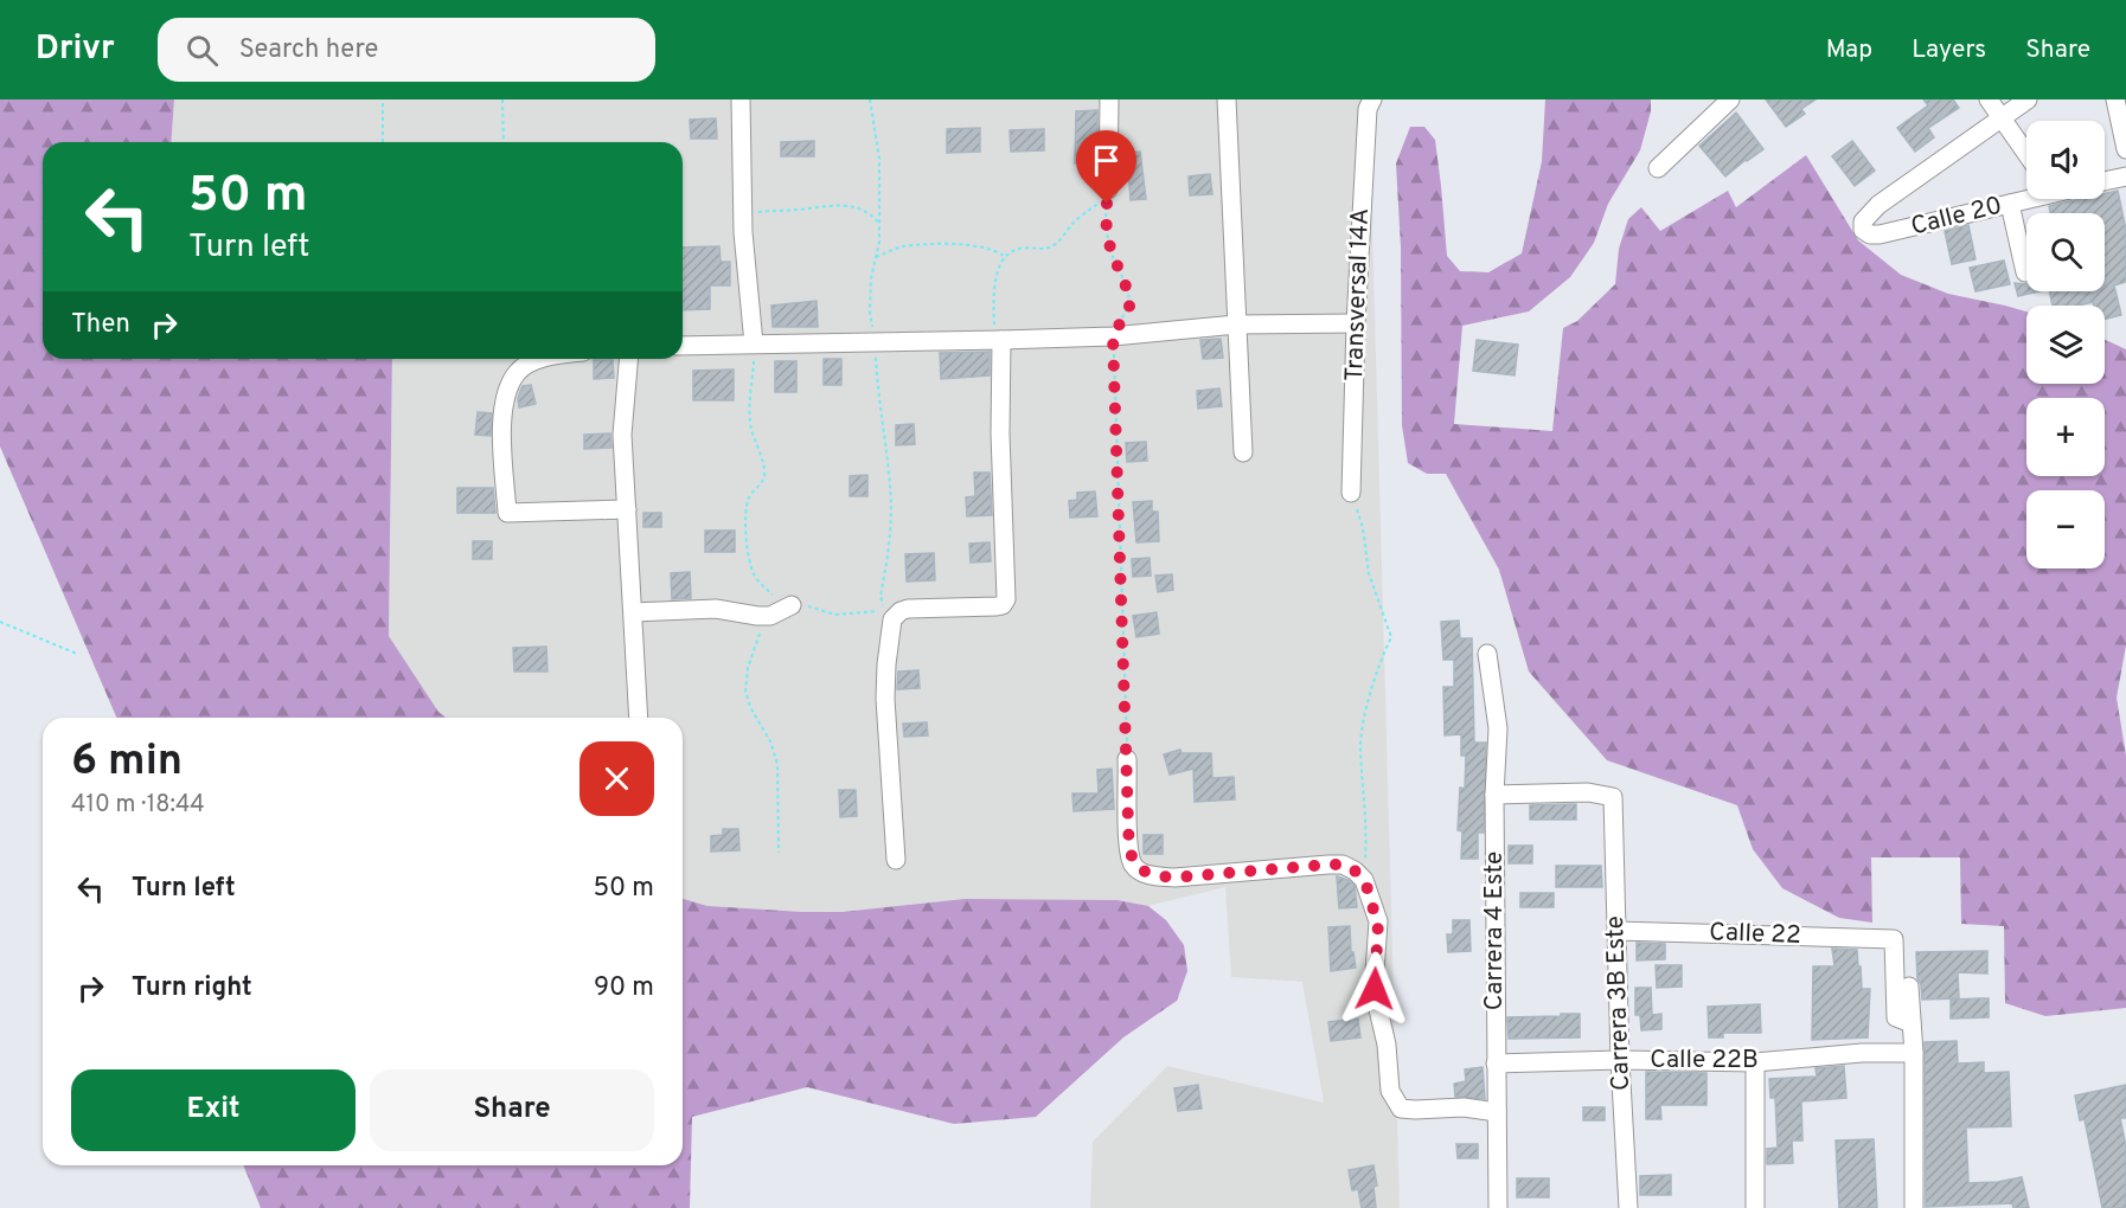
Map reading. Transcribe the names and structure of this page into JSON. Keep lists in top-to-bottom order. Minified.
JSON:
{"streets":{"street":["Calle 20","Transversal 14A","Carrera 4 Este","Calle 22","Carrera 3B Este","Calle 22B"]},"crossings":[["Carrera 4 Este","Carrera 3B Este"],["Carrera 4 Este","Calle 22B"],["Calle 22","Carrera 3B Este"],["Carrera 3B Este","Calle 22B"]],"page":{"header":"Drivr","search":"Search here","nav":["Map","Layers","Share"],"map_buttons":["+","−"],"turn":["50 m","Turn left"],"then":"Then","heading":["6 min","410 m · 18:44"],"list":[{"name":"Turn left","value":"50 m"},{"name":"Turn right","value":"90 m"}],"buttons":["Exit","Share"]}}
